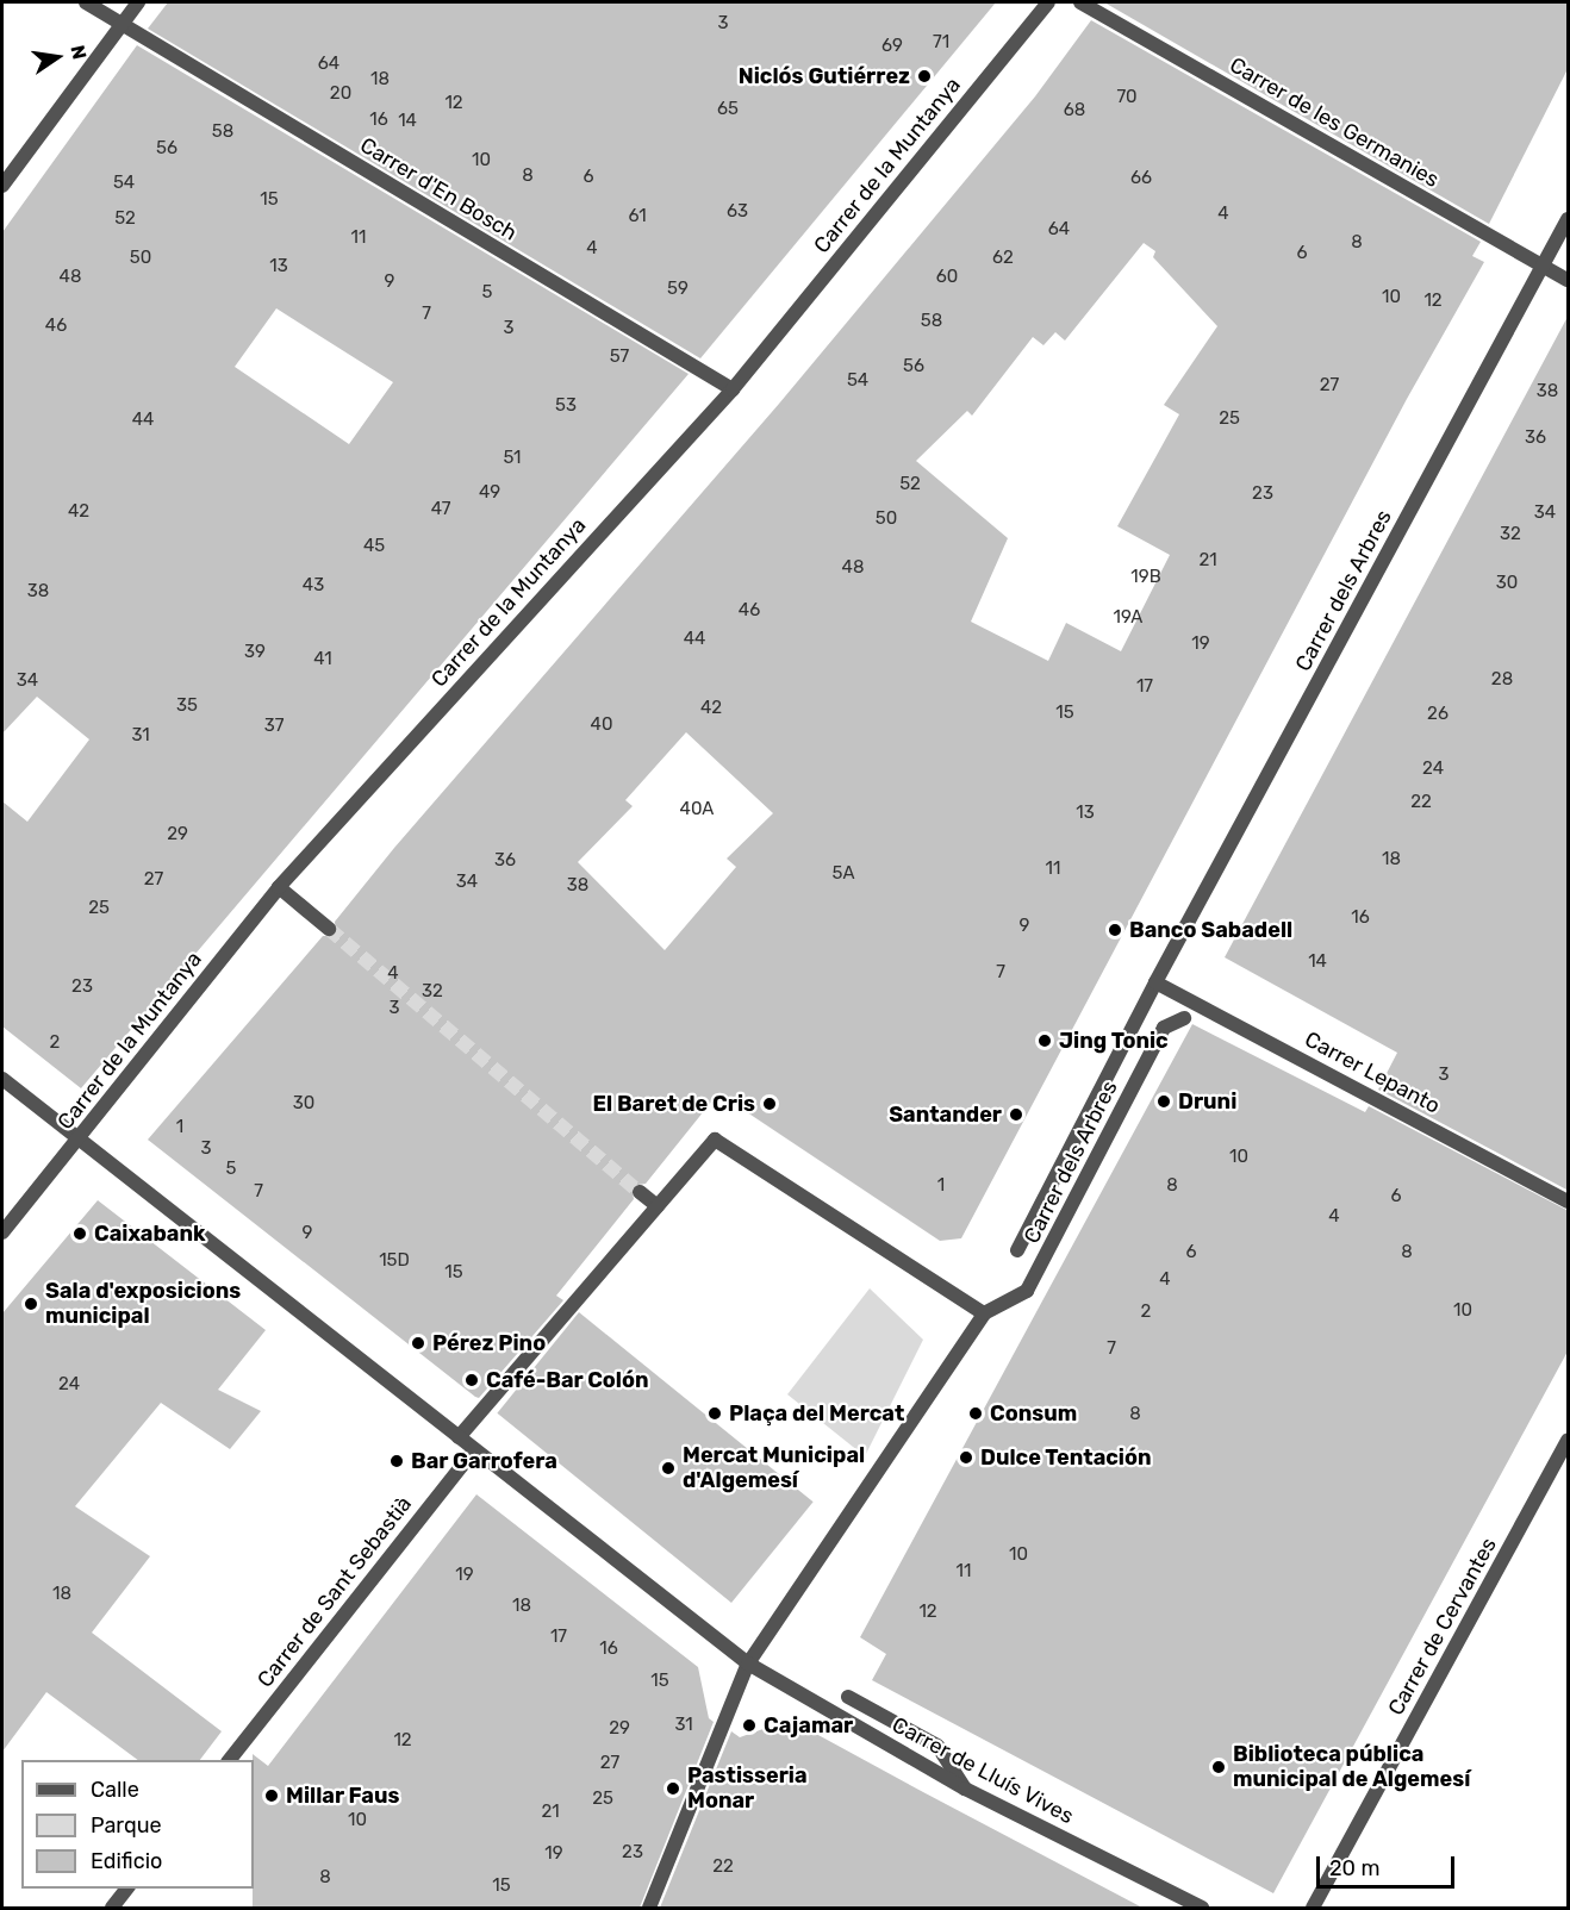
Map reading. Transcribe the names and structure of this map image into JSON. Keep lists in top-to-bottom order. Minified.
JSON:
{"streets":{"street":["Carrer de les Germanies","Carrer de la Muntanya","Carrer d'En Bosch","Carrer dels Arbres","Carrer Lepanto","Carrer de Sant Sebastià","Carrer de Cervantes","Carrer de Lluís Vives"]},"crossings":[["Carrer de les Germanies","Carrer dels Arbres"],["Carrer de la Muntanya","Carrer d'En Bosch"],["Carrer dels Arbres","Carrer Lepanto"]],"places":["Niclós Gutiérrez","Banco Sabadell","Jing Tonic","Druni","El Baret de Cris","Santander","Caixabank","Sala d'exposicions municipal","Pérez Pino","Café-Bar Colón","Plaça del Mercat","Consum","Dulce Tentación","Bar Garrofera","Mercat Municipal d'Algemesí","Cajamar","Biblioteca pública municipal de Algemesí","Pastisseria Monar","Millar Faus"],"house_numbers":["3","71","69","64","18","20","70","12","65","68","16","14","58","56","10","8","6","66","54","15","63","4","61","52","64","11","8","4","6","50","62","13","48","60","9","59","5","10","12","7","58","46","3","57","56","54","27","38","53","25","44","36","51","52","49","23","47","42","34","50","32","45","21","48","19B","30","43","38","46","19A","44","19","39","41","28","34","17","35","42","15","26","40","37","31","24","22","40A","13","29","18","36","11","5A","27","34","38","25","16","9","14","7","4","23","32","3","2","3","30","1","3","10","5","1","8","7","6","4","9","6","8","15D","15","4","10","2","7","24","8","10","11","19","18","18","12","17","16","15","31","29","12","27","25","21","10","23","19","22","8","15"],"legend":["Calle","Parque","Edificio"],"scale_bar":"20 m","north":"right"}
